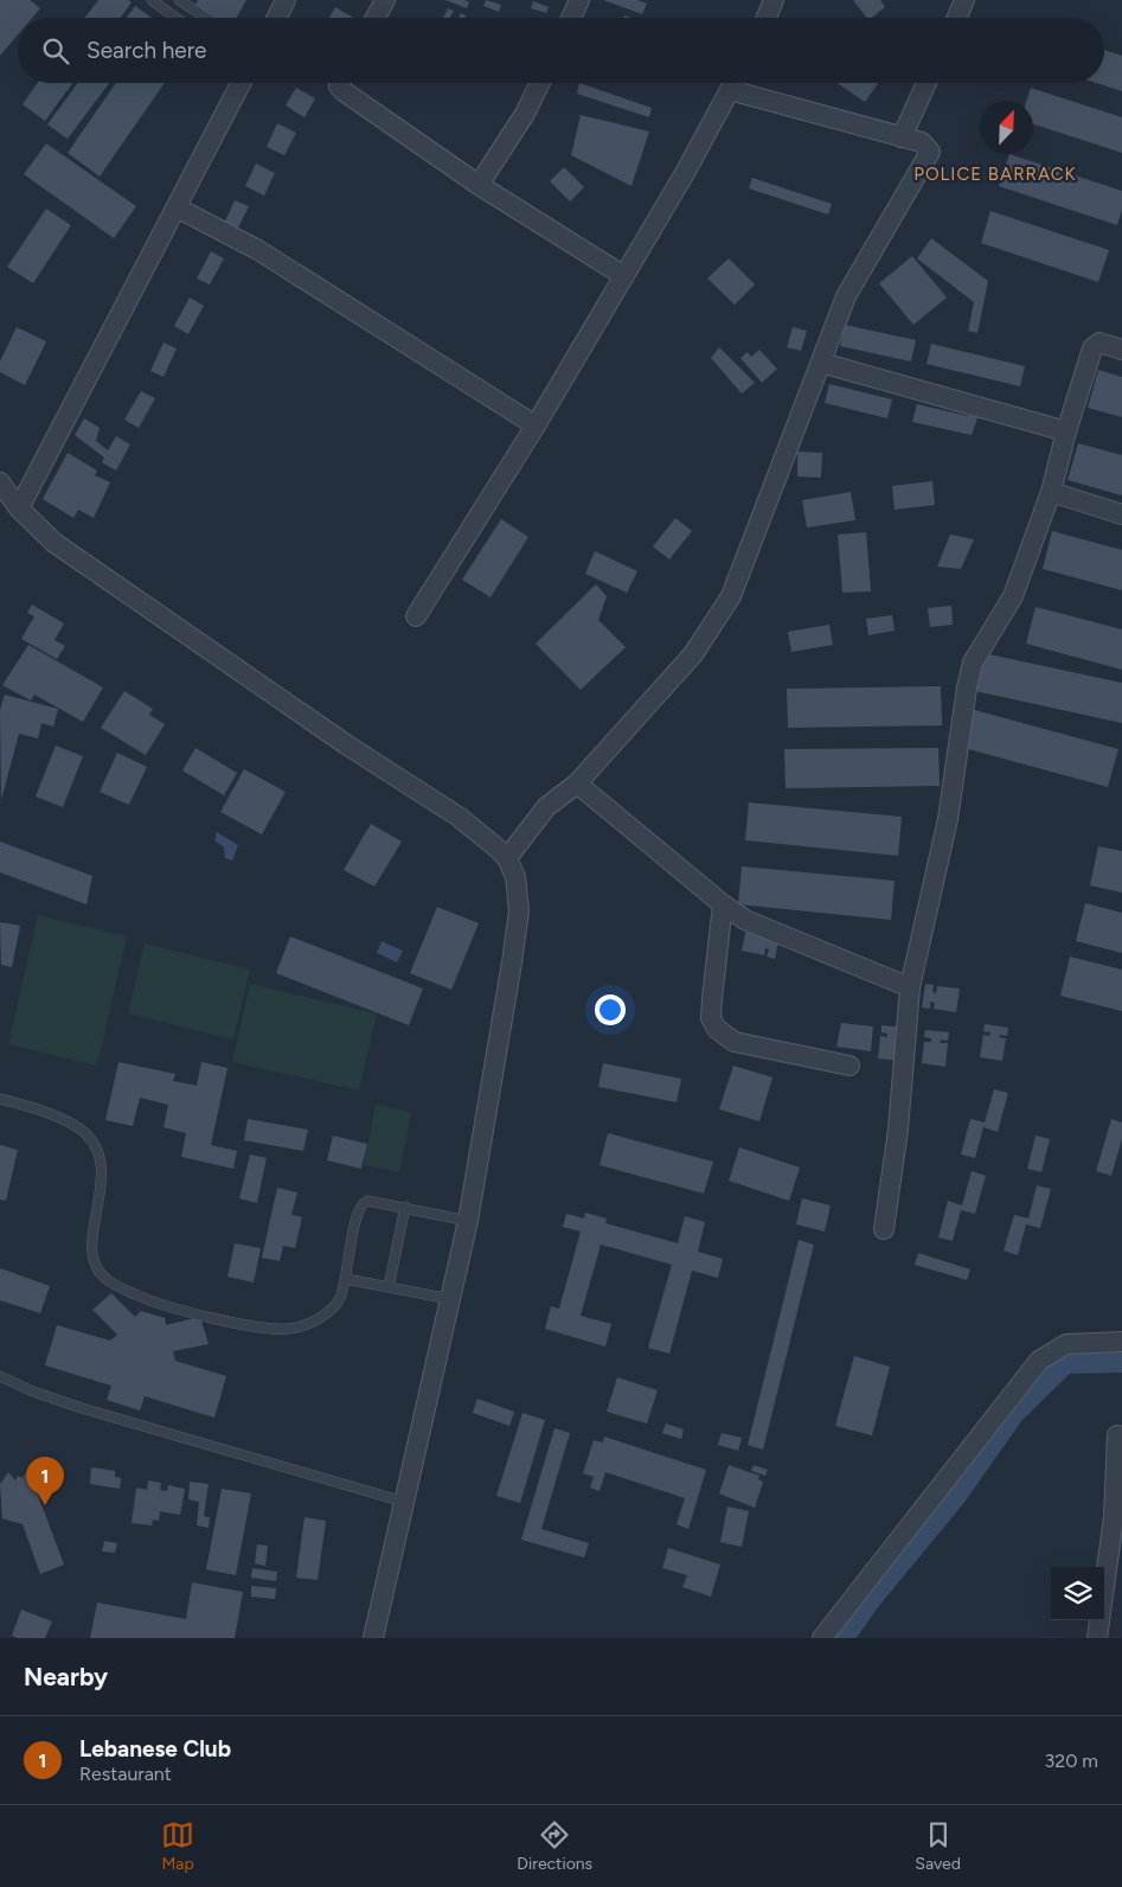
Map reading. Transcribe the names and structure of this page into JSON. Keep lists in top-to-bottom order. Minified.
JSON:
{"districts":["POLICE BARRACK"],"north":"top right","page":{"search":"Search here","pins":"1","heading":"Nearby","list":[{"mark":"1","name":"Lebanese Club","note":"Restaurant","value":"320 m"}],"nav":["Map","Directions","Saved"]}}
